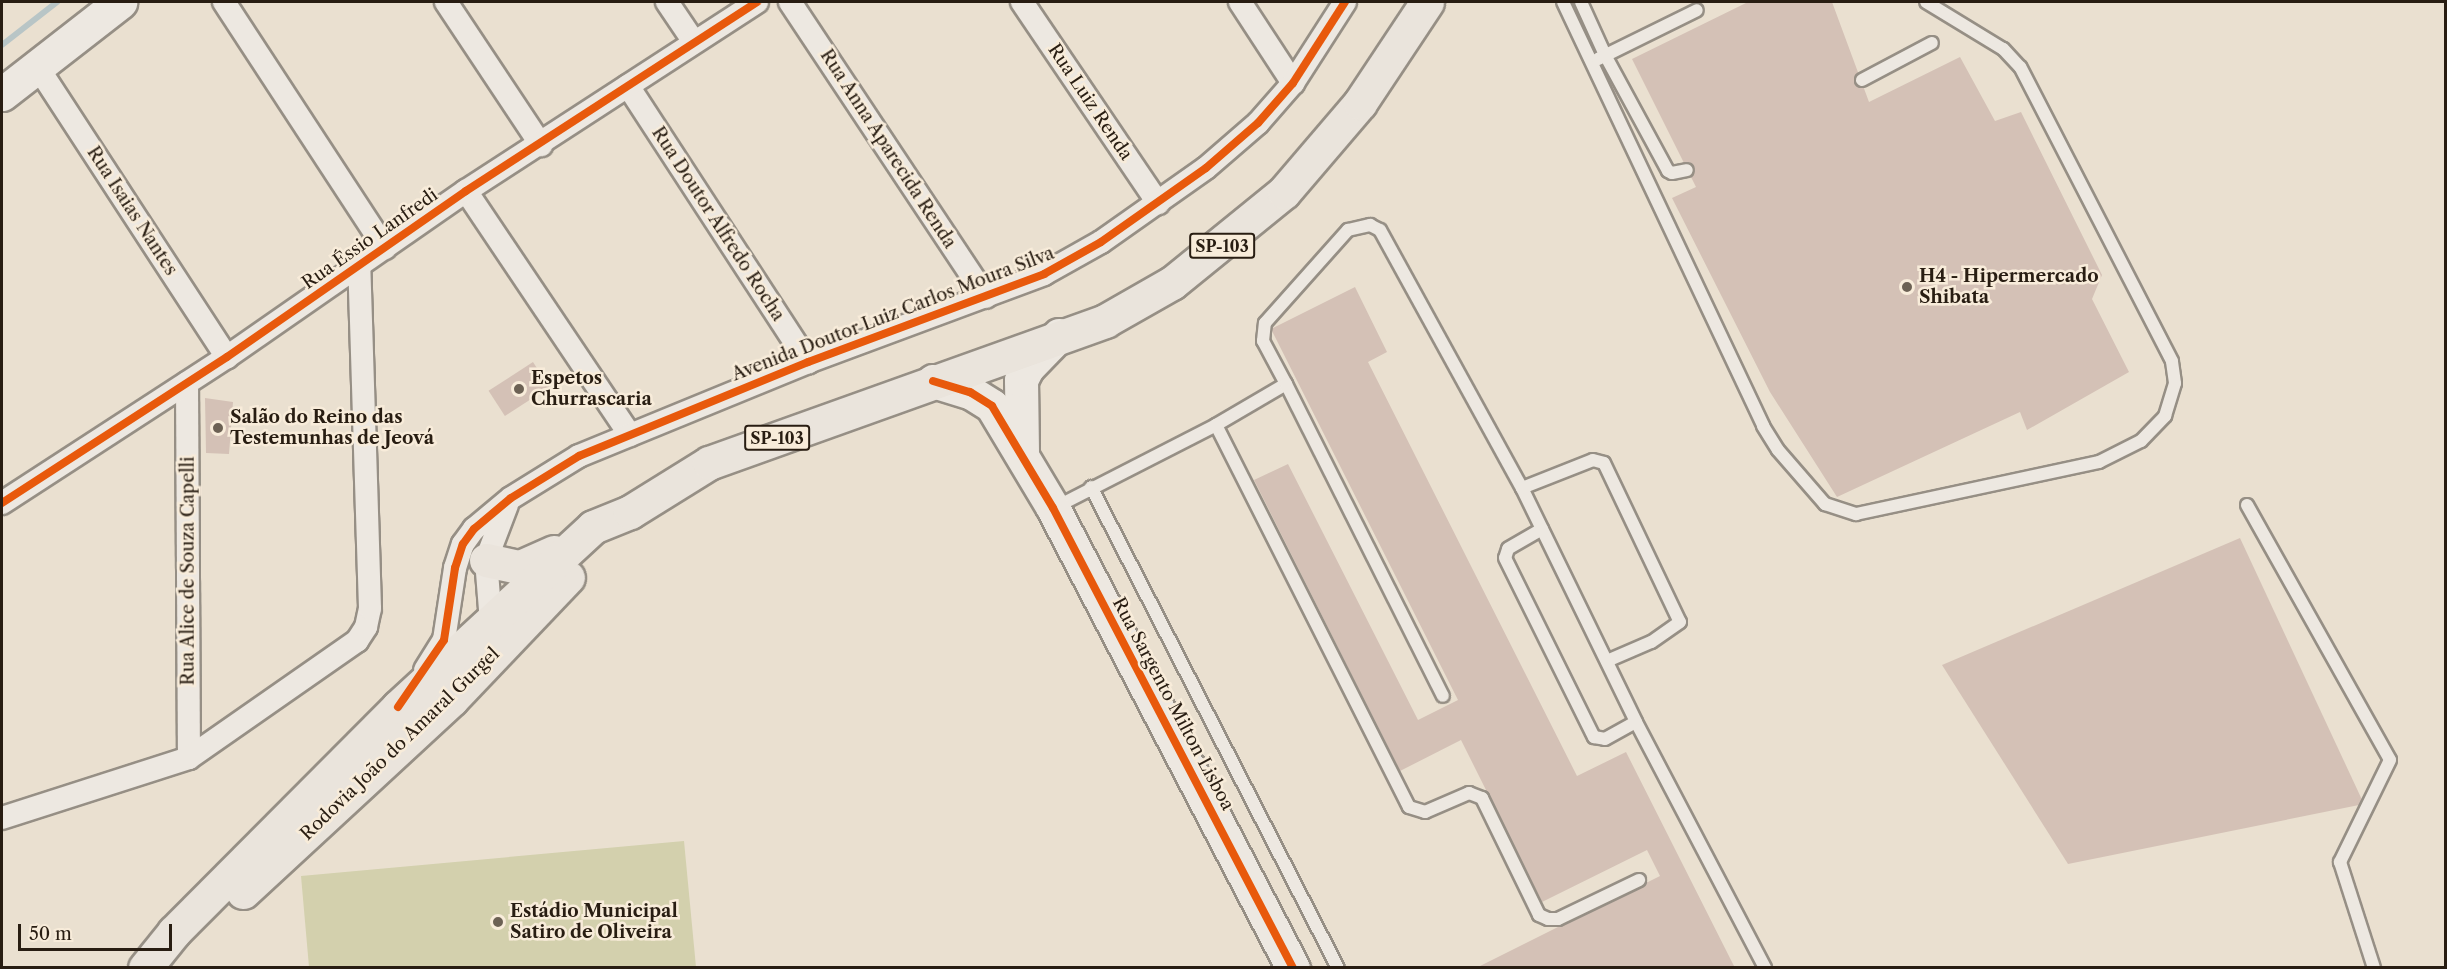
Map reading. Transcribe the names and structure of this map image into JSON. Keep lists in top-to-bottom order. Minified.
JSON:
{"streets":{"main road":["SP-103","Rodovia João do Amaral Gurgel"],"street":["Rua Luiz Renda","Rua Anna Aparecida Renda","Rua Isaias Nantes","Rua Doutor Alfredo Rocha","Rua Éssio Lanfredi","Avenida Doutor Luiz Carlos Moura Silva","Rua Alice de Souza Capelli","Rua Sargento Milton Lisboa"]},"crossings":[["Rua Luiz Renda","Avenida Doutor Luiz Carlos Moura Silva"],["Rua Anna Aparecida Renda","Avenida Doutor Luiz Carlos Moura Silva"],["Rua Isaias Nantes","Rua Éssio Lanfredi"],["Rua Doutor Alfredo Rocha","Rua Éssio Lanfredi"],["Rua Doutor Alfredo Rocha","Avenida Doutor Luiz Carlos Moura Silva"],["Rua Éssio Lanfredi","Rua Alice de Souza Capelli"],["Avenida Doutor Luiz Carlos Moura Silva","Rodovia João do Amaral Gurgel"],["Rua Sargento Milton Lisboa","Rodovia João do Amaral Gurgel"]],"places":["H4 - Hipermercado Shibata","Espetos Churrascaria","Salão do Reino das Testemunhas de Jeová","Estádio Municipal Satiro de Oliveira"],"scale_bar":"50 m"}
